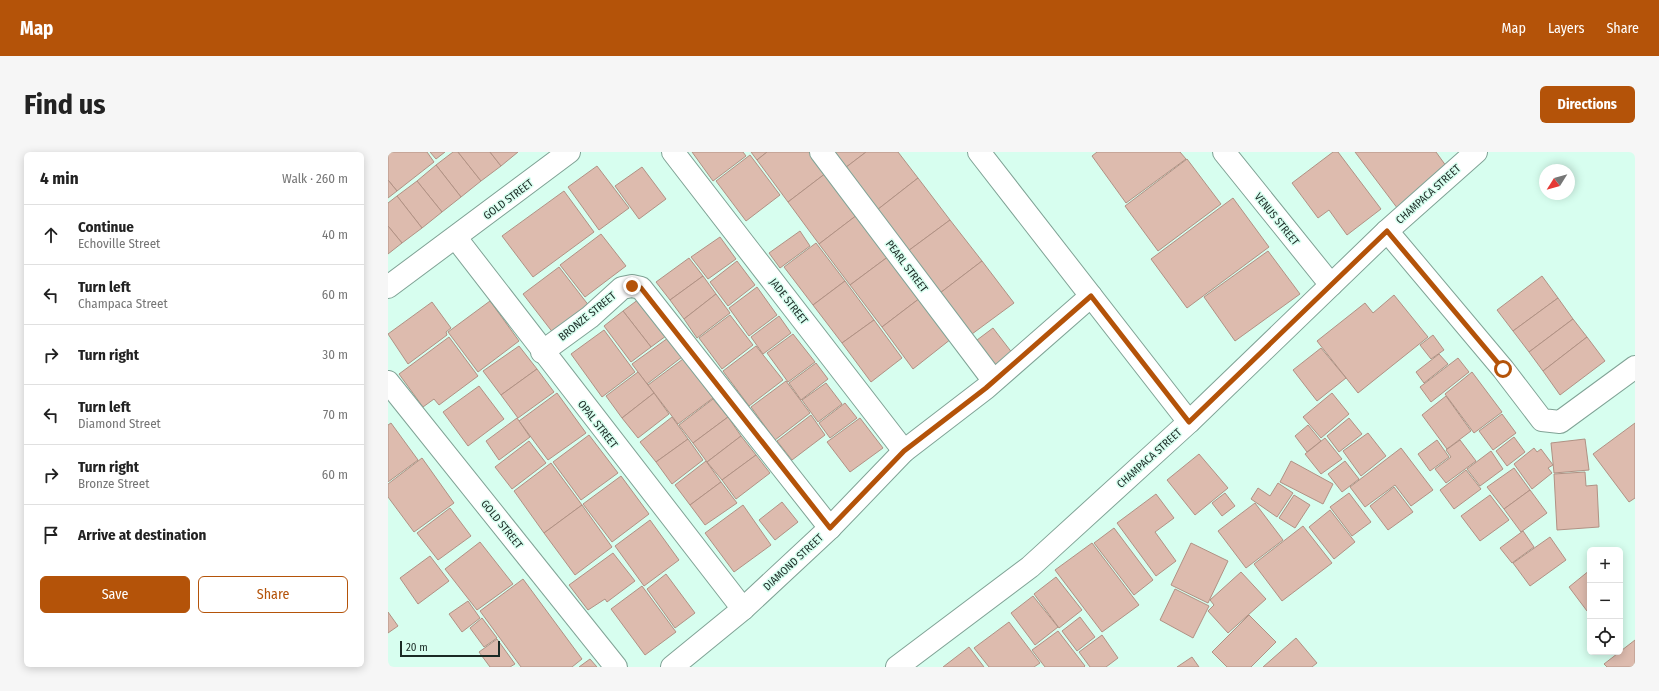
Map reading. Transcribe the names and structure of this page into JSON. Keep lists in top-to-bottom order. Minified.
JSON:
{"streets":{"street":["CHAMPACA STREET","GOLD STREET","VENUS STREET","PEARL STREET","JADE STREET","BRONZE STREET","OPAL STREET","DIAMOND STREET"]},"crossings":[["CHAMPACA STREET","VENUS STREET"],["GOLD STREET","OPAL STREET"],["PEARL STREET","DIAMOND STREET"],["JADE STREET","DIAMOND STREET"],["BRONZE STREET","OPAL STREET"],["BRONZE STREET","DIAMOND STREET"],["OPAL STREET","DIAMOND STREET"]],"scale_bar":"20 m","north":"bottom left","page":{"header":"Map","nav":["Map","Layers","Share"],"buttons":["Directions",["Save","Share"]],"title":"Find us","heading":["4 min","Walk · 260 m"],"list":[["Continue","Echoville Street","40 m"],["Turn left","Champaca Street","60 m"],["Turn right","30 m"],["Turn left","Diamond Street","70 m"],["Turn right","Bronze Street","60 m"],"Arrive at destination"],"map_buttons":["+","−"],"scale":"20 m"}}
